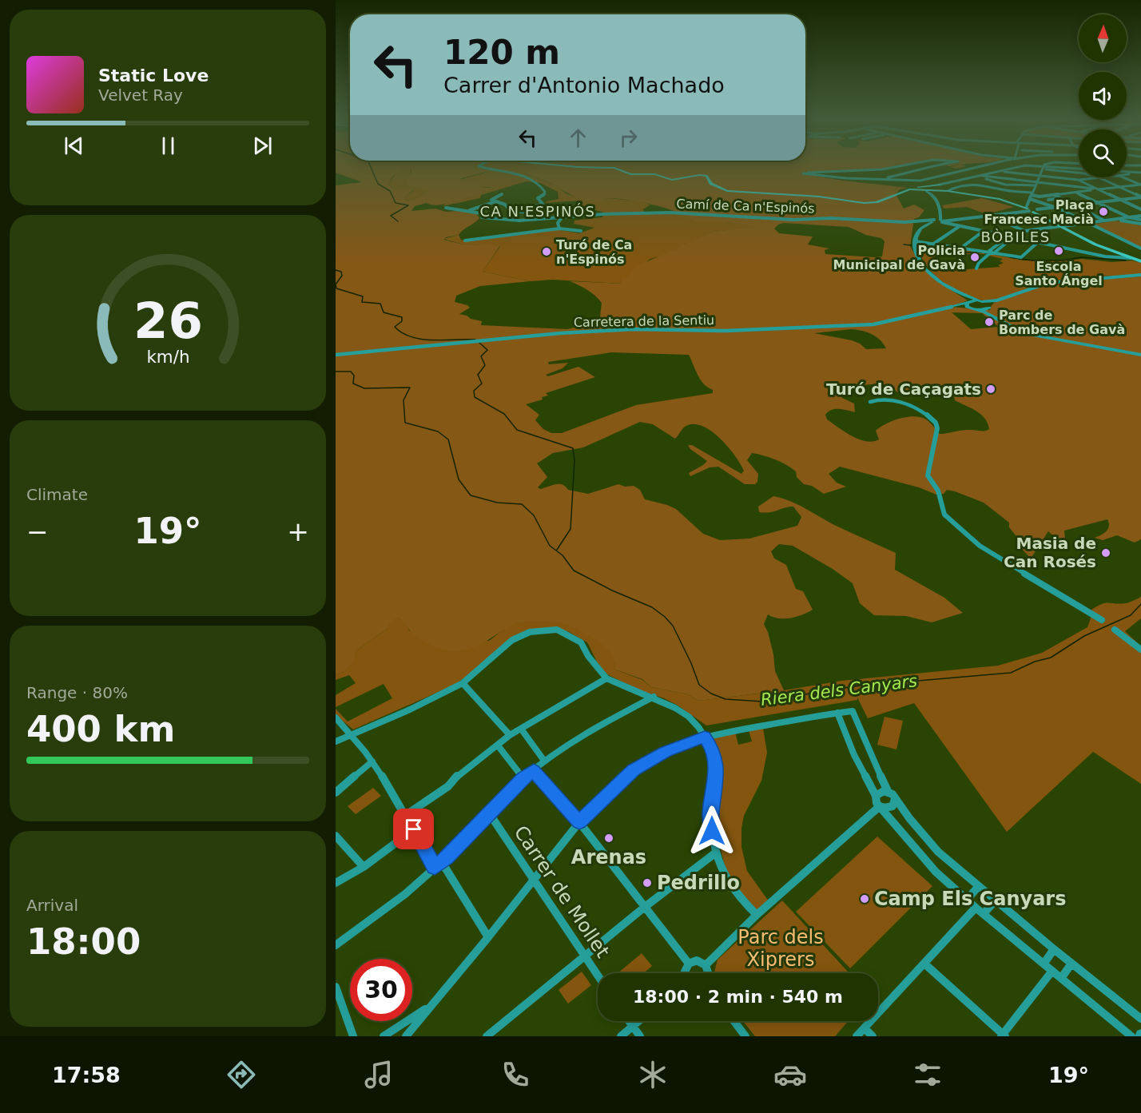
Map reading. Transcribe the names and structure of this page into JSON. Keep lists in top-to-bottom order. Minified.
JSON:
{"streets":{"street":["Camí de Ca n'Espinós","Carretera de la Sentiu","Carrer de Mollet"]},"districts":["CA N'ESPINÓS","BÒBILES"],"water":["Riera dels Canyars"],"parks":["Parc dels Xiprers"],"places":["Plaça Francesc Macià","Escola Santo Ángel","Turó de Ca n'Espinós","Policia Municipal de Gavà","Parc de Bombers de Gavà","Turó de Caçagats","Masia de Can Rosés","Arenas","Pedrillo","Camp Els Canyars"],"north":"top","page":{"turn":["120 m","Carrer d'Antonio Machado"],"song":["Static Love","Velvet Ray"],"tile":["Climate",["Range · 80%","400 km"],["Arrival","18:00"]],"heat":["−","19°","+"],"limit":"30","trip":"18:00 · 2 min · 540 m","tabs":["17:58","19°"],"gauge":["26","km/h"]}}
